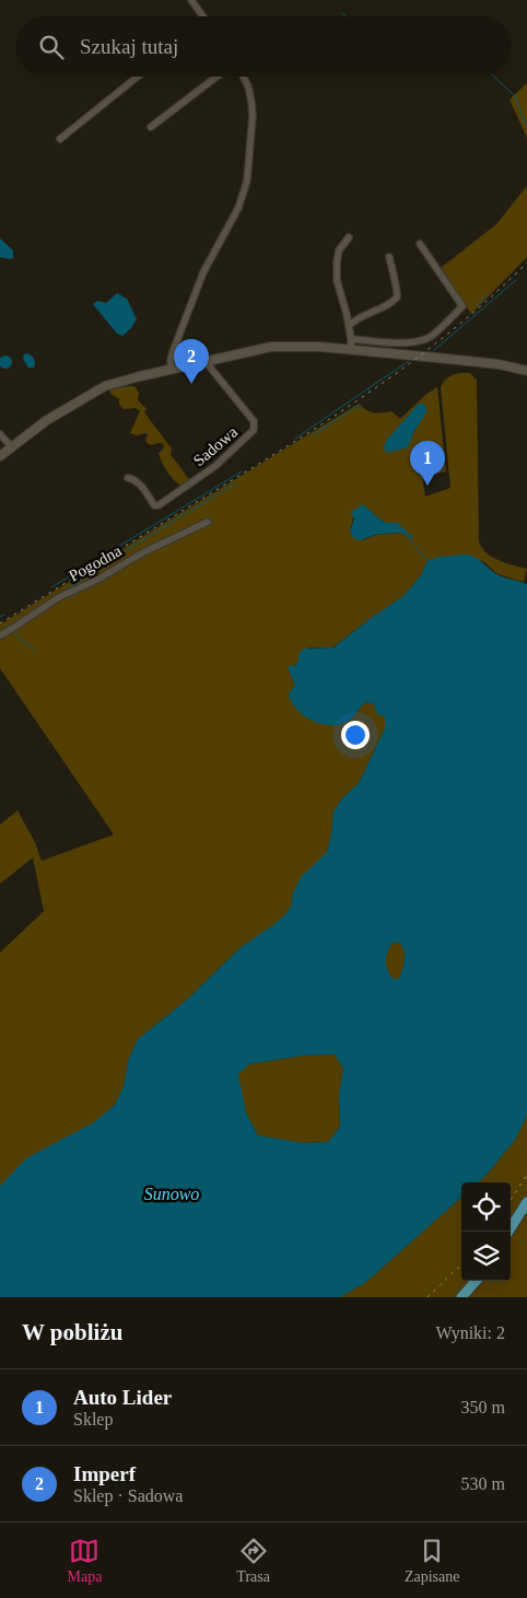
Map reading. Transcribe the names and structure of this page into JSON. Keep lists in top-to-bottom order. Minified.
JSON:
{"streets":{"street":["Sadowa","Pogodna"]},"water":["Sunowo"],"page":{"search":"Szukaj tutaj","pins":["2","1"],"heading":["W pobliżu","Wyniki: 2"],"list":[{"mark":"1","name":"Auto Lider","note":"Sklep","value":"350 m"},{"mark":"2","name":"Imperf","note":"Sklep · Sadowa","value":"530 m"}],"nav":["Mapa","Trasa","Zapisane"]}}
